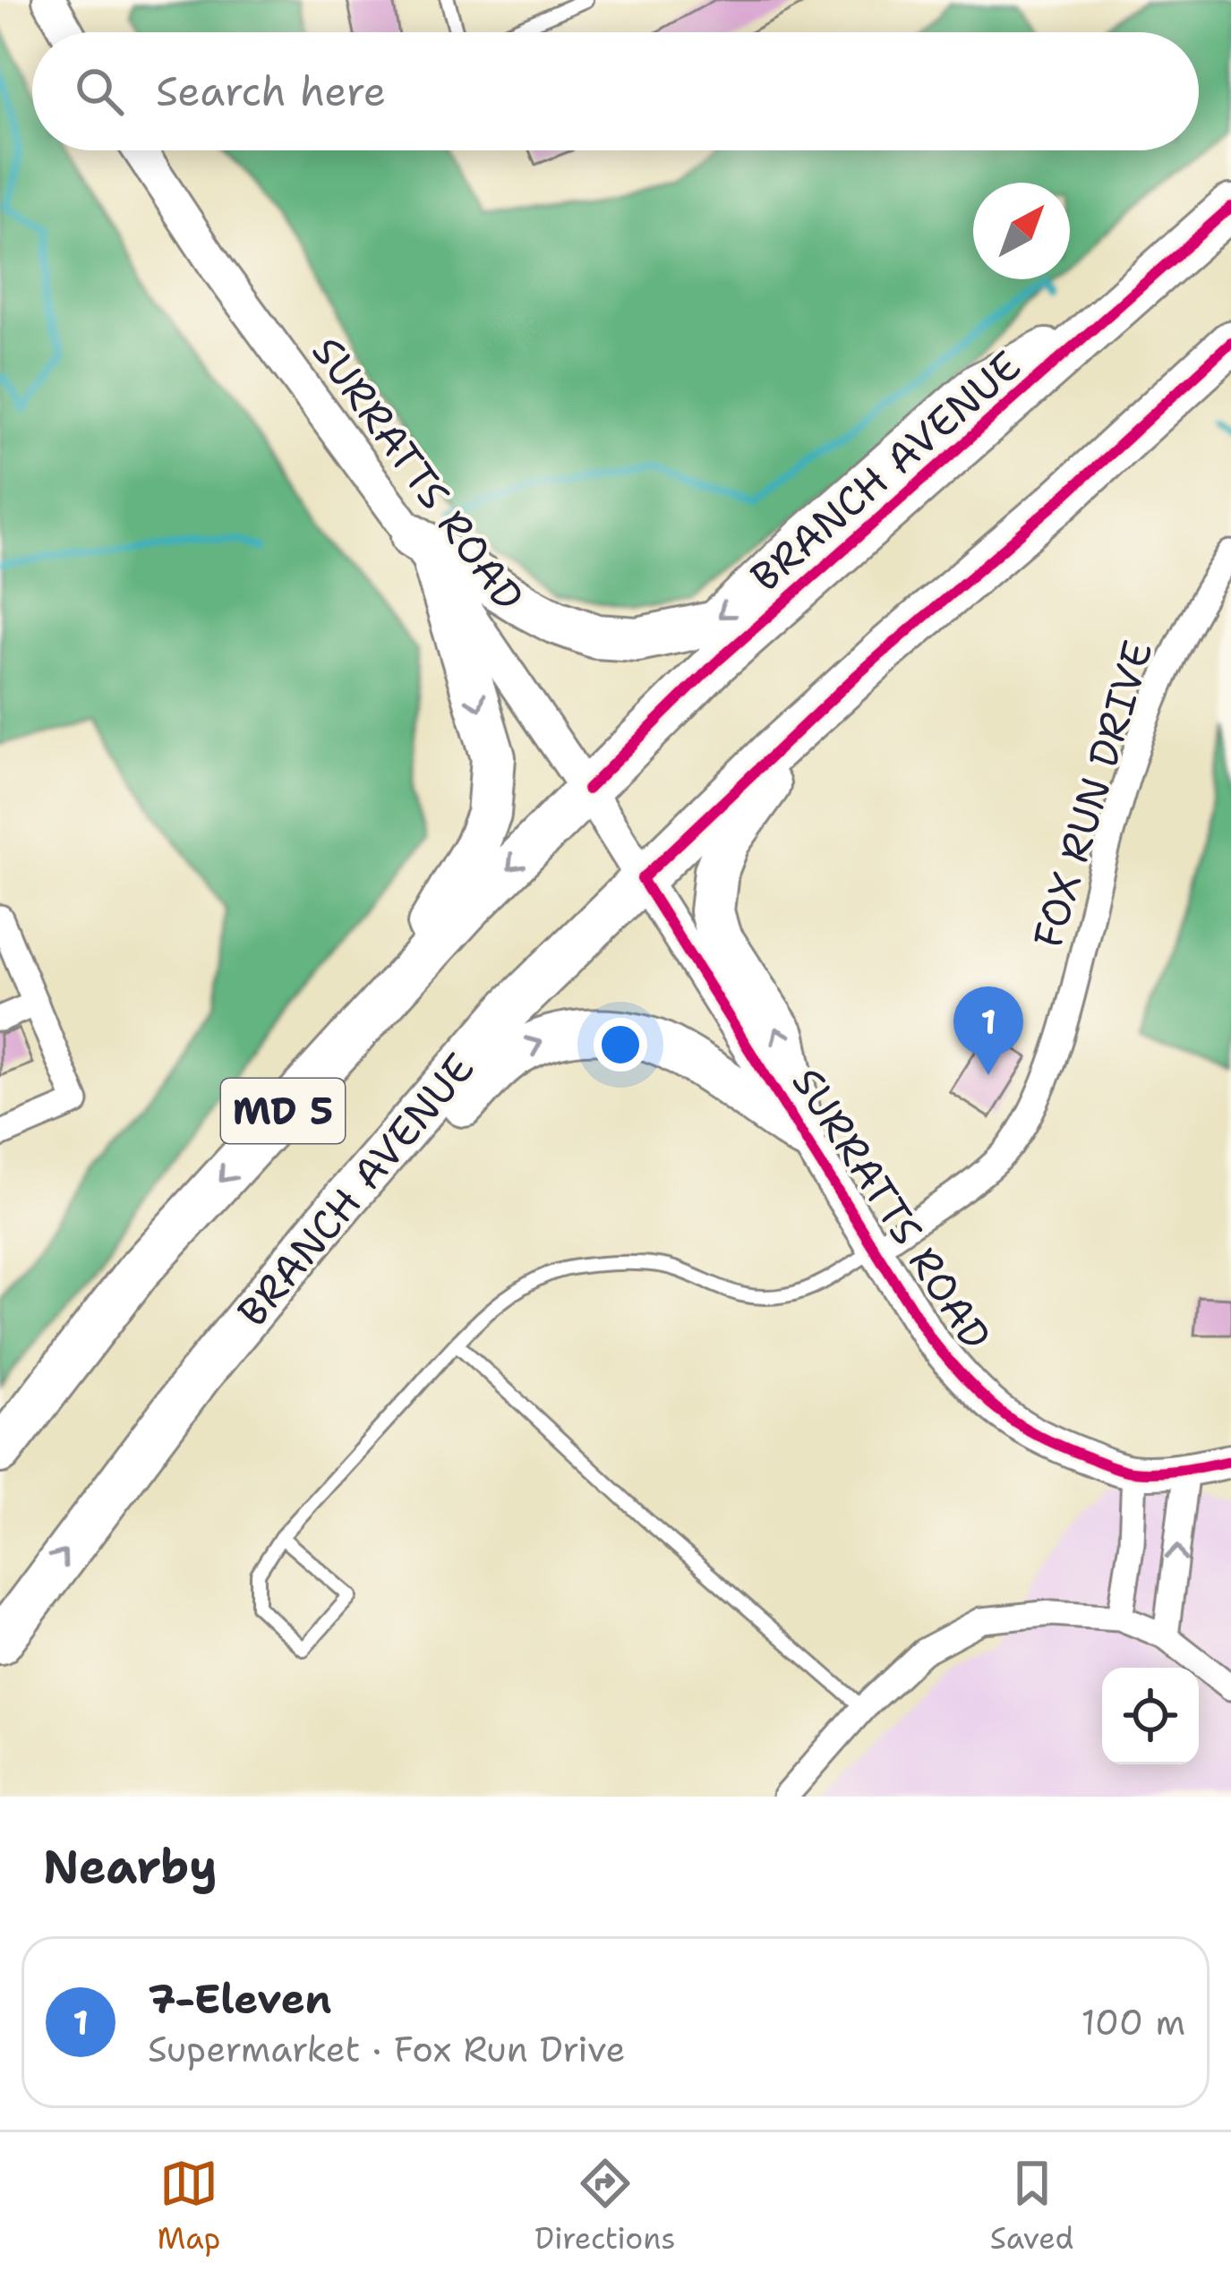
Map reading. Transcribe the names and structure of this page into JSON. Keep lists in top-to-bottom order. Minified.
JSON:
{"streets":{"highway":["BRANCH AVENUE","MD 5"],"main road":["SURRATTS ROAD"],"street":["FOX RUN DRIVE"]},"crossings":[["BRANCH AVENUE","SURRATTS ROAD"],["SURRATTS ROAD","FOX RUN DRIVE"]],"north":"top right","page":{"search":"Search here","pins":"1","heading":"Nearby","list":[{"mark":"1","name":"7-Eleven","note":"Supermarket · Fox Run Drive","value":"100 m"}],"nav":["Map","Directions","Saved"]}}
